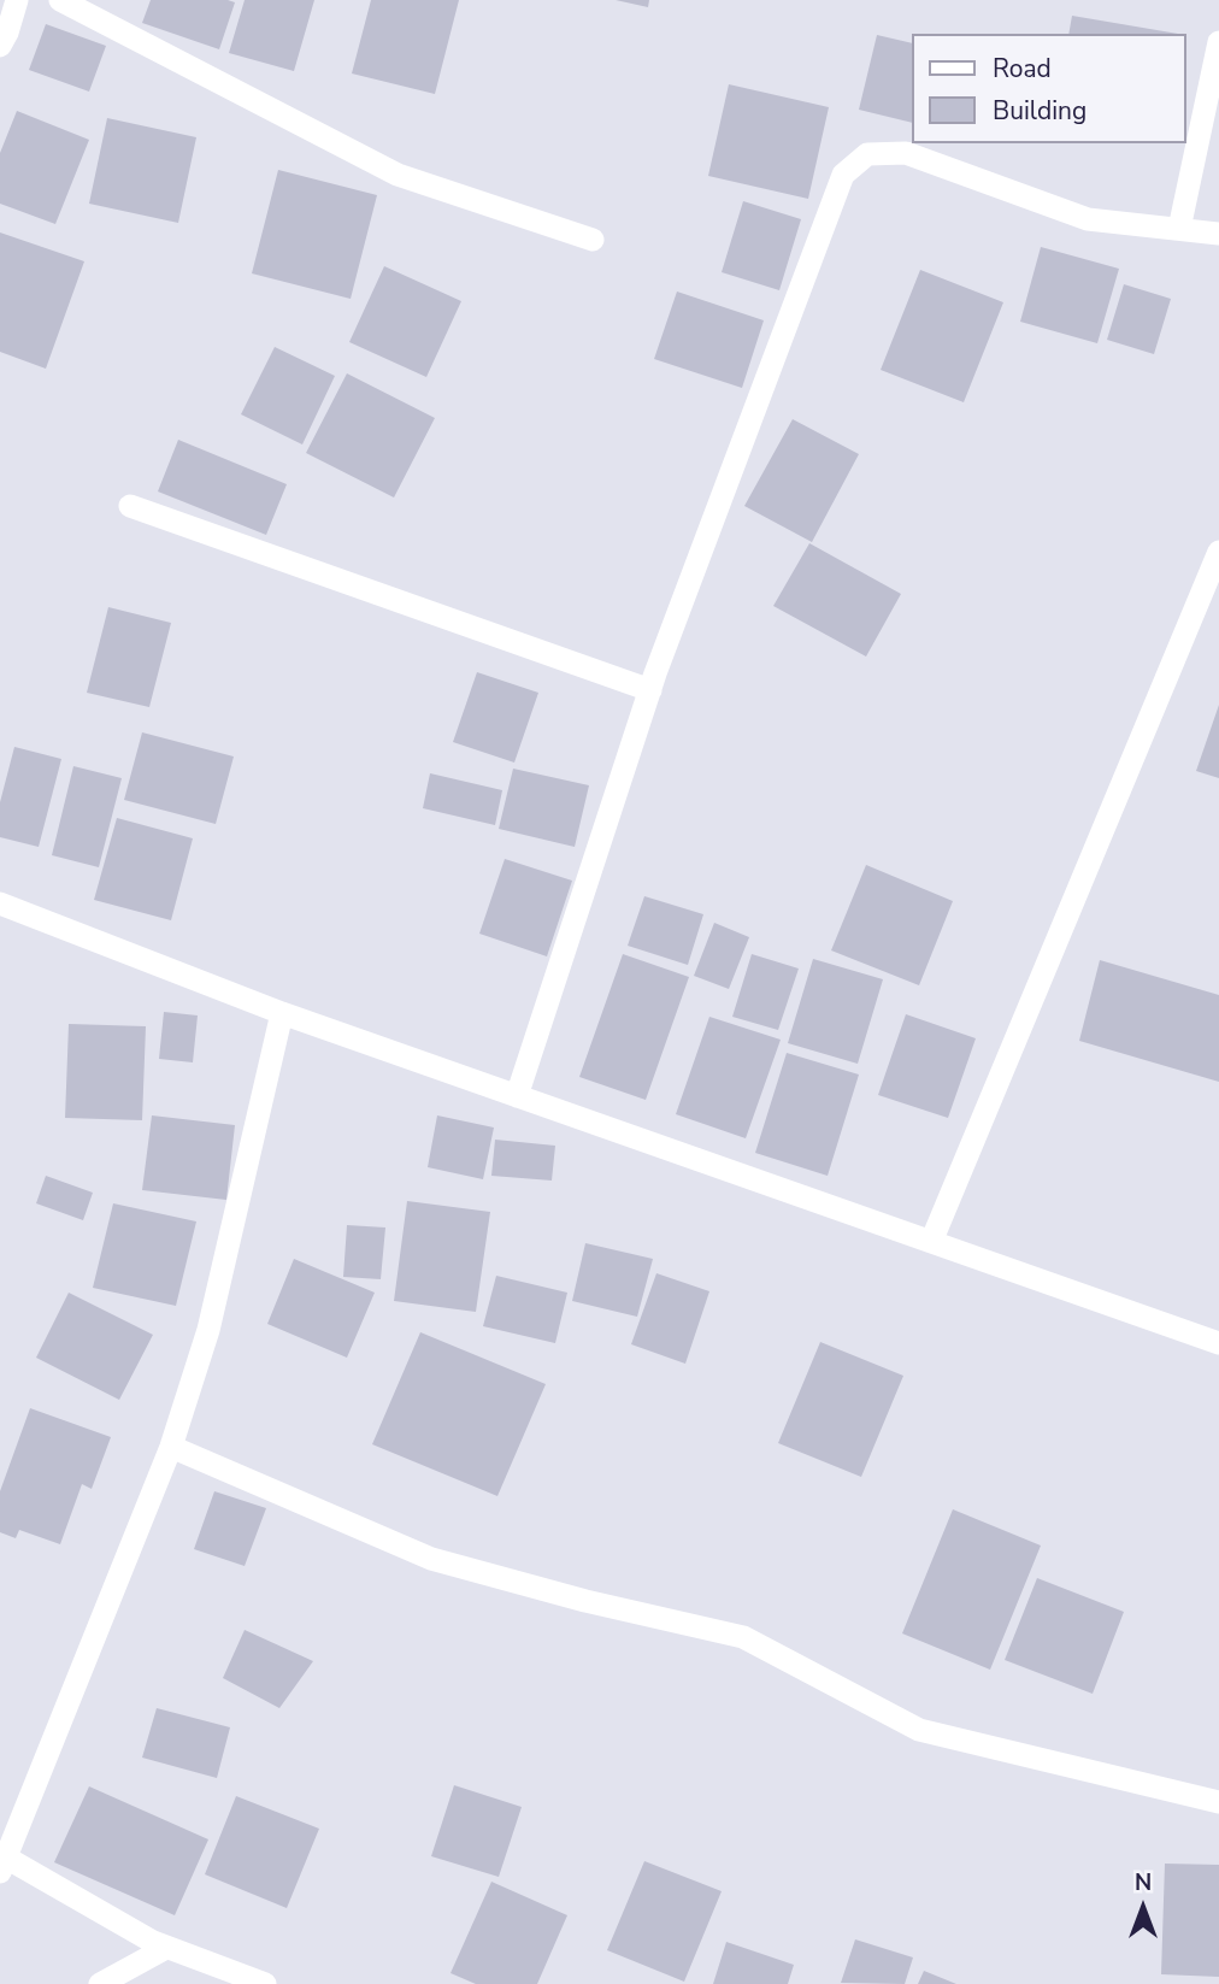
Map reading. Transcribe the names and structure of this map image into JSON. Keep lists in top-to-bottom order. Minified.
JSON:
{"legend":["Road","Building"],"north":"top"}
